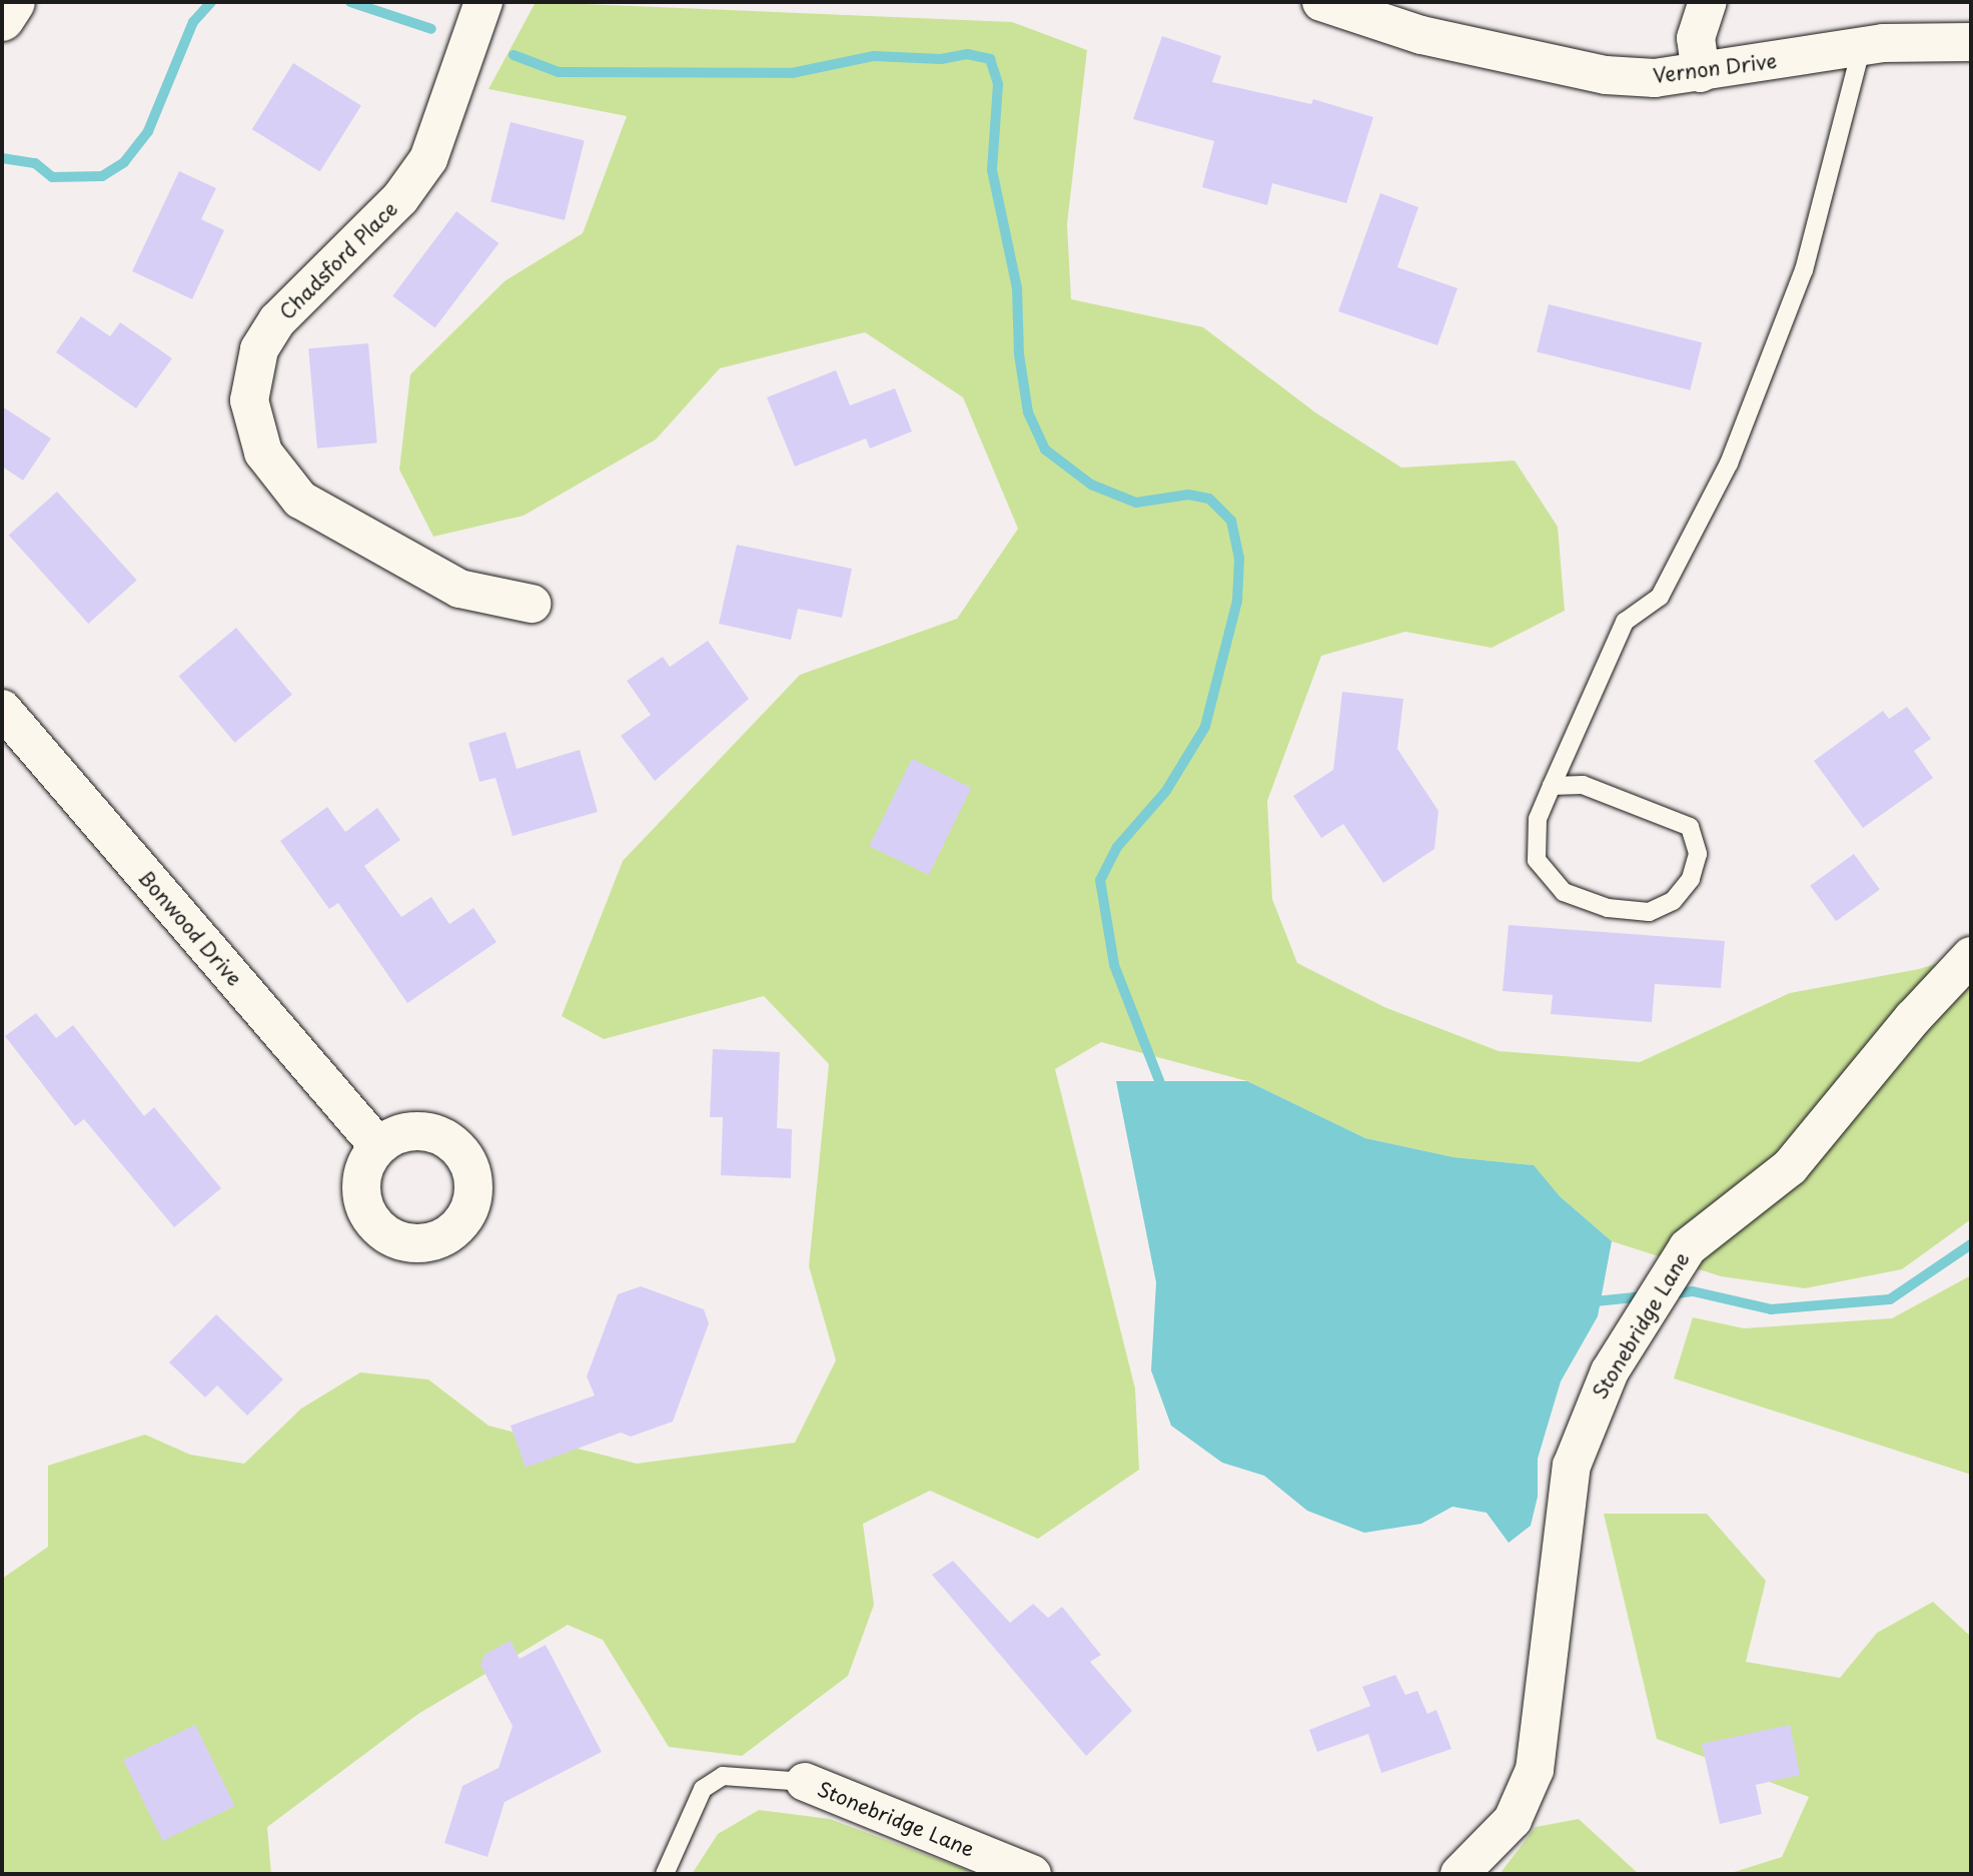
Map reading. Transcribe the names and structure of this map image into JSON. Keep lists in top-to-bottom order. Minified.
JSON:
{"streets":{"street":["Vernon Drive","Chadsford Place","Bonwood Drive","Stonebridge Lane"]}}
